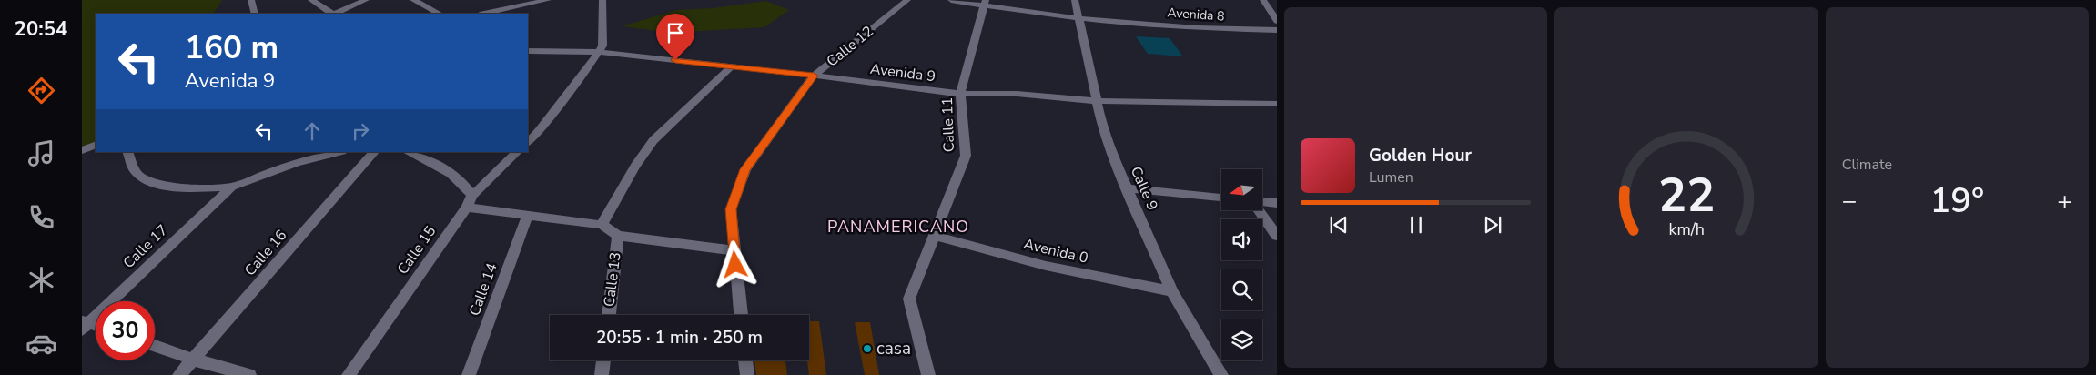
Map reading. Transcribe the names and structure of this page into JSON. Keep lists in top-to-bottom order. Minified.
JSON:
{"streets":{"street":["Avenida 8","Calle 12","Avenida 9","Calle 11","Calle 9","Calle 17","Calle 15","Avenida 0","Calle 16","Calle 13","Calle 14"]},"crossings":[["Avenida 8","Calle 11"],["Avenida 8","Calle 9"],["Calle 12","Avenida 9"],["Avenida 9","Calle 11"],["Avenida 9","Calle 9"],["Calle 11","Avenida 0"],["Calle 9","Avenida 0"]],"districts":["PANAMERICANO"],"places":["casa"],"north":"left","page":{"tabs":"20:54","tile":"Climate","turn":["160 m","Avenida 9"],"song":["Golden Hour","Lumen"],"heat":["−","19°","+"],"limit":"30","trip":"20:55 · 1 min · 250 m","gauge":["22","km/h"]}}
